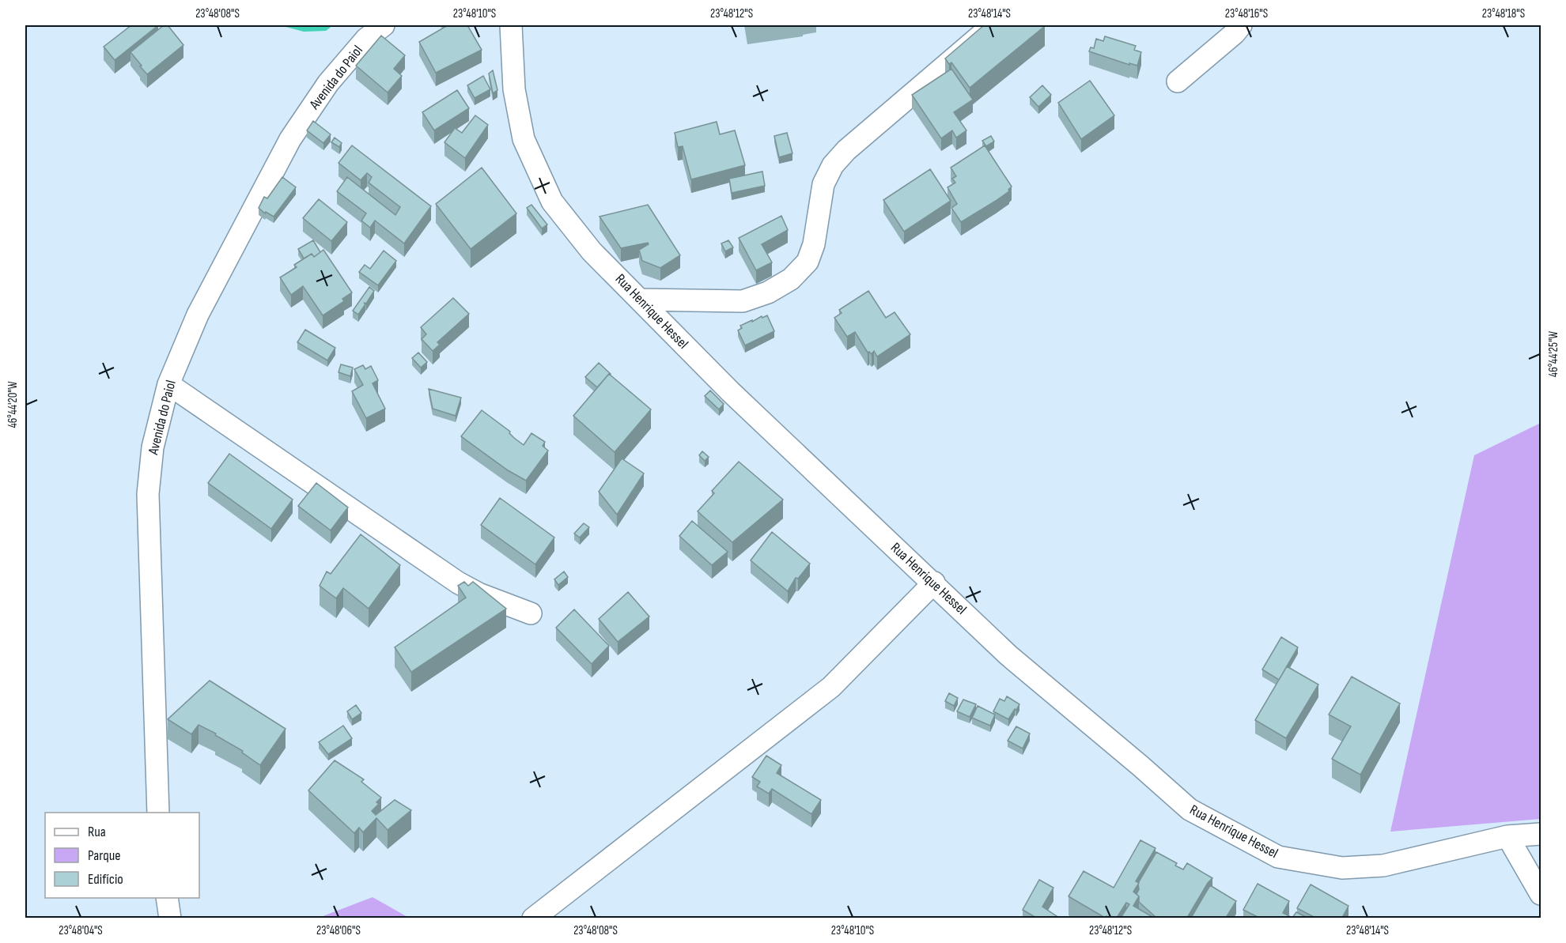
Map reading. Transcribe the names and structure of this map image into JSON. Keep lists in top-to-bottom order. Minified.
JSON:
{"streets":{"street":["Avenida do Paiol","Rua Henrique Hessel"]},"legend":["Rua","Parque","Edifício"],"coordinates":["23°48'08\"S","23°48'10\"S","23°48'12\"S","23°48'14\"S","23°48'16\"S","23°48'18\"S","46°44'25\"W","46°44'20\"W","23°48'04\"S","23°48'06\"S"]}
